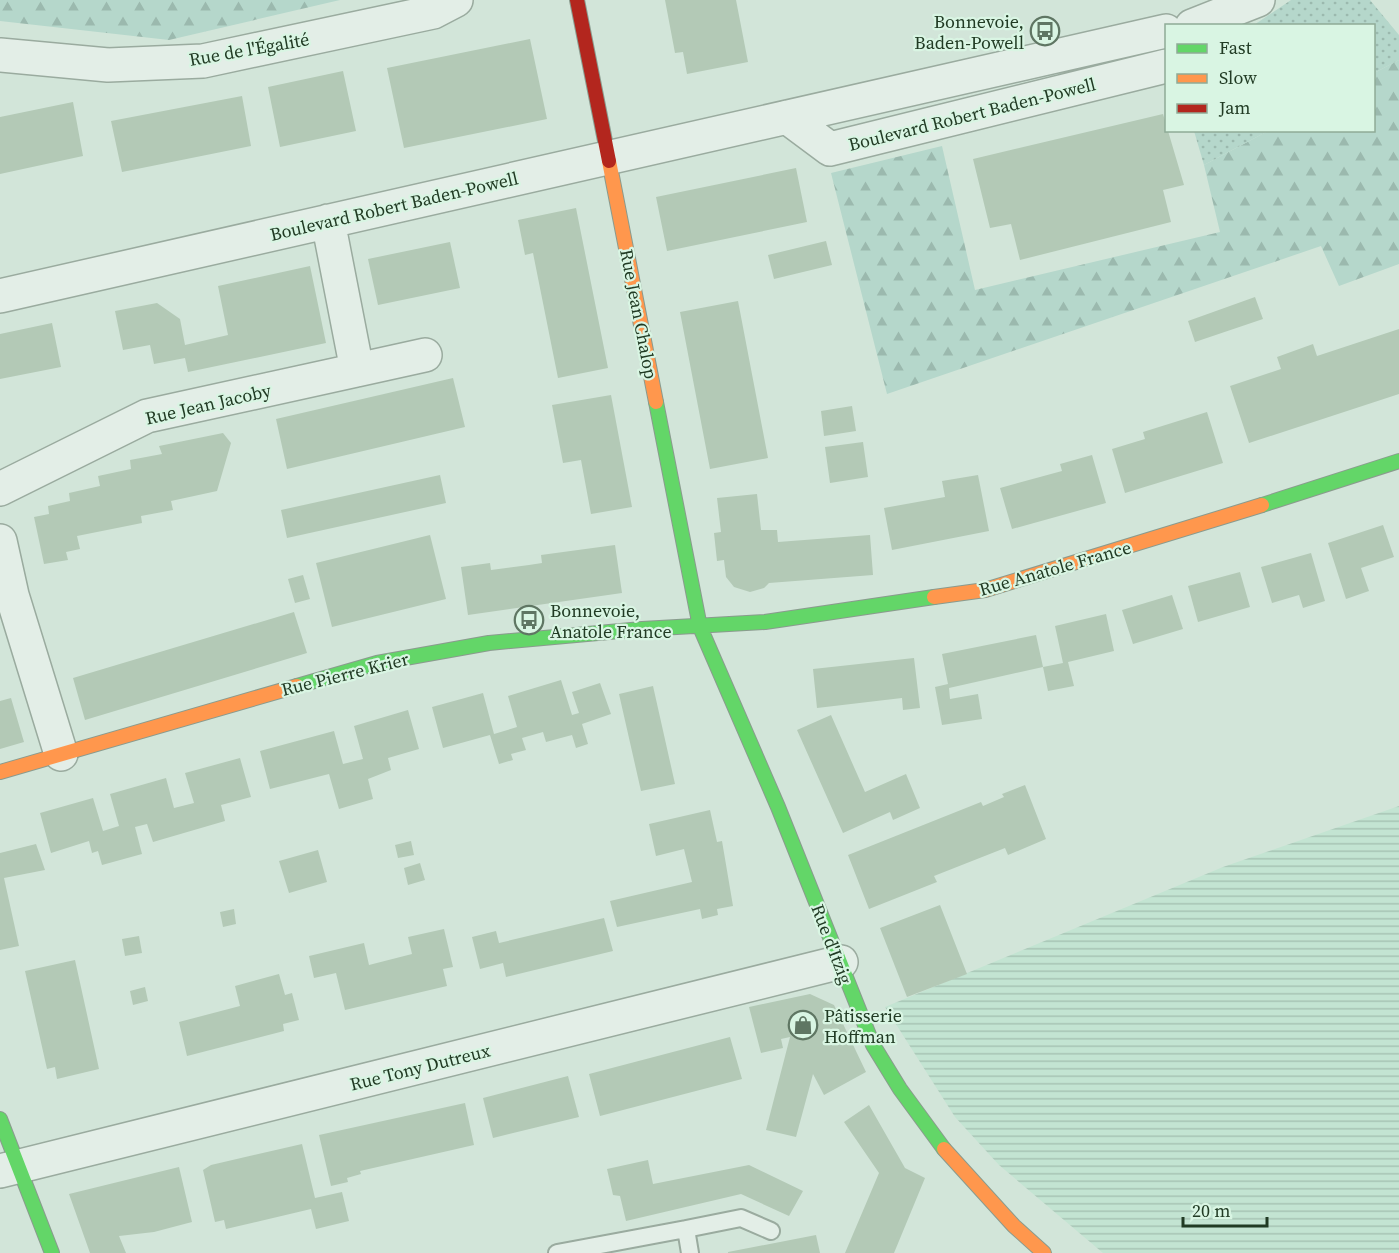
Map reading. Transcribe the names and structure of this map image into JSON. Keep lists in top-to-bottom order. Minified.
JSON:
{"streets":{"street":["Rue de l'Égalité","Boulevard Robert Baden-Powell","Rue Jean Chalop","Rue Jean Jacoby","Rue Anatole France","Rue Pierre Krier","Rue d'Itzig","Rue Tony Dutreux"]},"crossings":[["Boulevard Robert Baden-Powell","Rue Jean Chalop"],["Rue Jean Chalop","Rue Anatole France"],["Rue Jean Chalop","Rue Pierre Krier"],["Rue Jean Chalop","Rue d'Itzig"],["Rue Anatole France","Rue Pierre Krier"],["Rue Anatole France","Rue d'Itzig"],["Rue Pierre Krier","Rue d'Itzig"],["Rue d'Itzig","Rue Tony Dutreux"]],"places":{"bus stop":["Bonnevoie, Baden-Powell","Bonnevoie, Anatole France"],"shop":["Pâtisserie Hoffman"]},"legend":["Fast","Slow","Jam"],"scale_bar":"20 m"}
